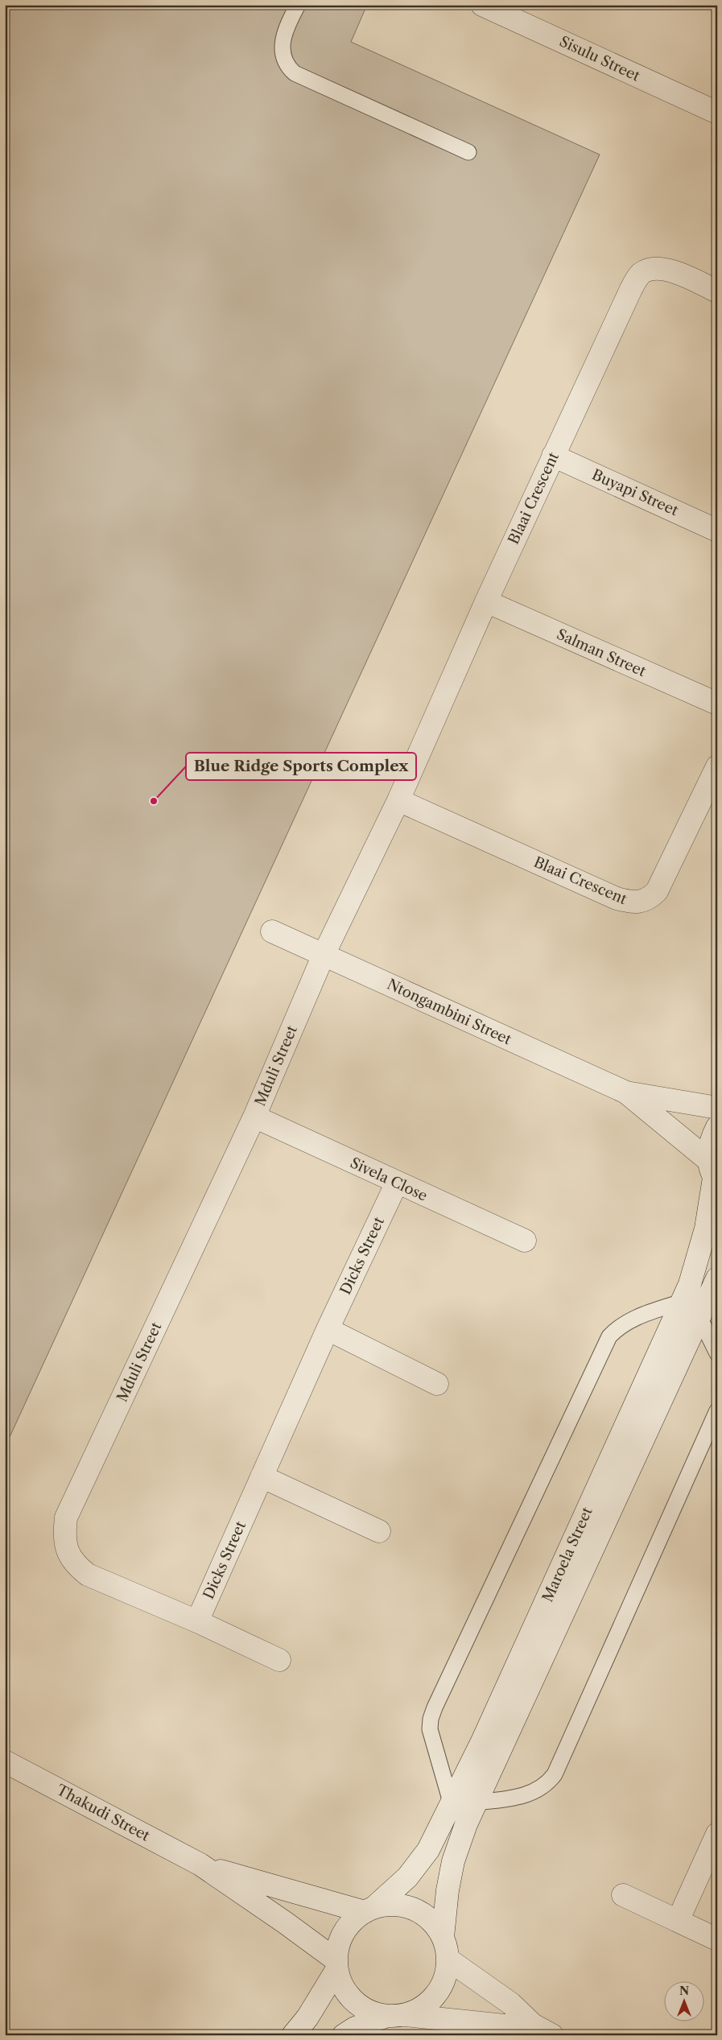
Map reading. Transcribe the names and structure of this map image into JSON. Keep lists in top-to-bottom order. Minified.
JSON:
{"streets":{"street":["Sisulu Street","Buyapi Street","Blaai Crescent","Salman Street","Ntongambini Street","Mduli Street","Sivela Close","Dicks Street","Maroela Street","Thakudi Street"]},"crossings":[["Buyapi Street","Blaai Crescent"],["Blaai Crescent","Salman Street"],["Blaai Crescent","Ntongambini Street"],["Blaai Crescent","Mduli Street"],["Ntongambini Street","Mduli Street"],["Ntongambini Street","Maroela Street"],["Mduli Street","Sivela Close"],["Mduli Street","Dicks Street"],["Sivela Close","Dicks Street"],["Maroela Street","Thakudi Street"]],"places":["Blue Ridge Sports Complex"],"north":"top"}
